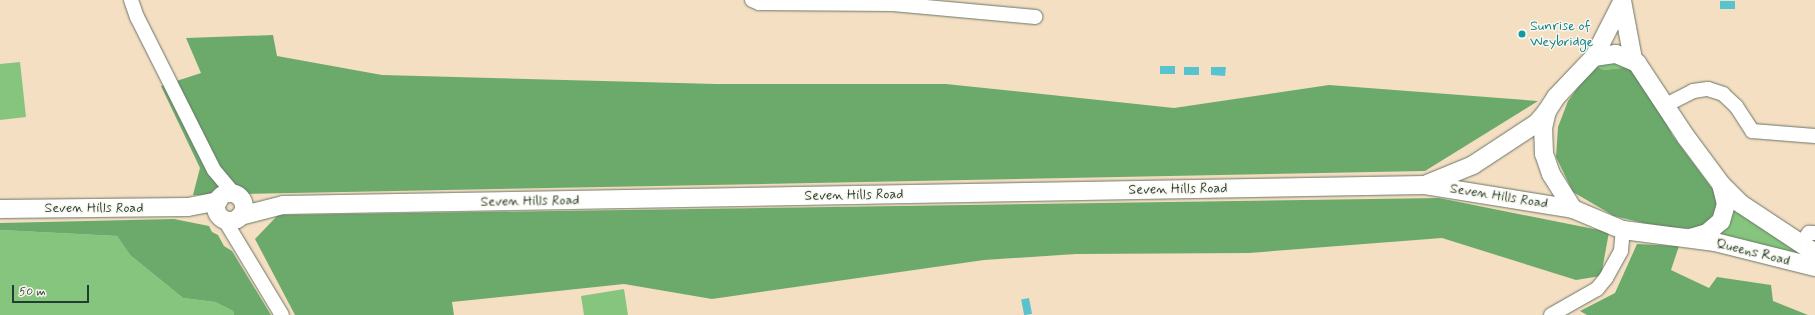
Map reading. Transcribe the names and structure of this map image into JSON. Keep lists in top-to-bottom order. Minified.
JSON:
{"streets":{"main road":["Seven Hills Road","Queens Road"]},"crossings":[["Seven Hills Road","Queens Road"]],"places":["Sunrise of Weybridge"],"scale_bar":"50 m"}
